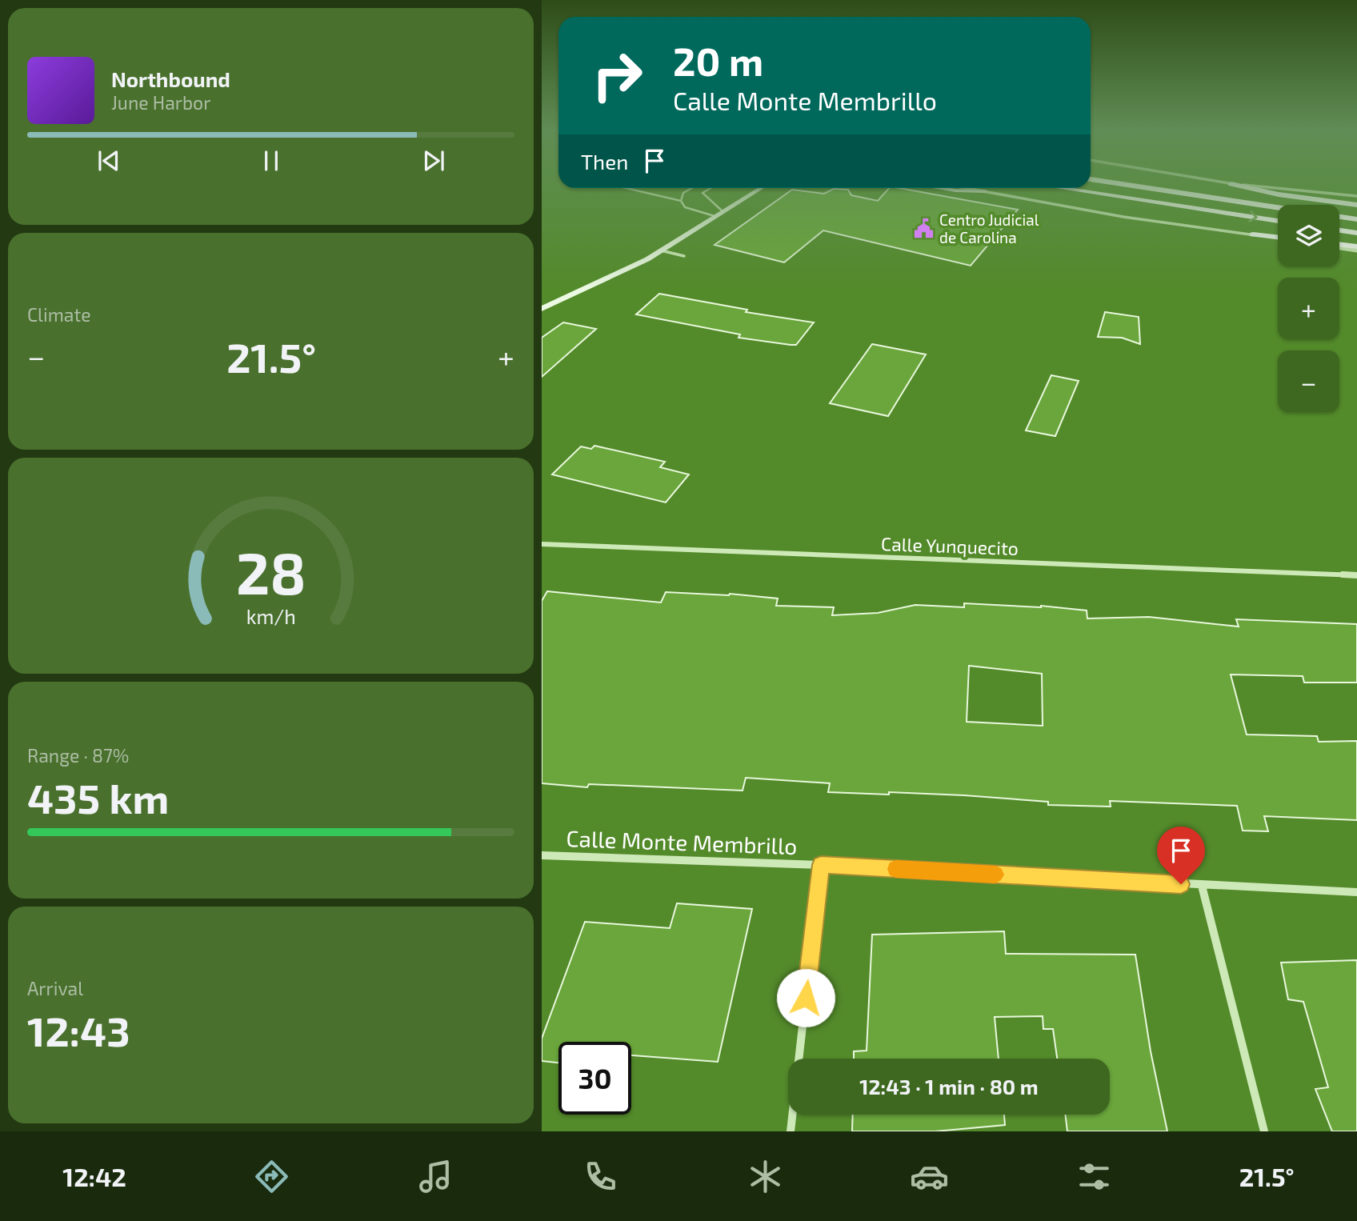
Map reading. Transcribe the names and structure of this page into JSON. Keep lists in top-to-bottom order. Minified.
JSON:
{"streets":{"street":["Calle Yunquecito","Calle Monte Membrillo"]},"places":{"public building":["Centro Judicial de Carolina"]},"page":{"turn":["20 m","Calle Monte Membrillo"],"song":["Northbound","June Harbor"],"then":"Then","map_buttons":["+","−"],"tile":["Climate",["Range · 87%","435 km"],["Arrival","12:43"]],"heat":["−","21.5°","+"],"limit":"30","trip":"12:43 · 1 min · 80 m","tabs":["12:42","21.5°"],"gauge":["28","km/h"]}}
